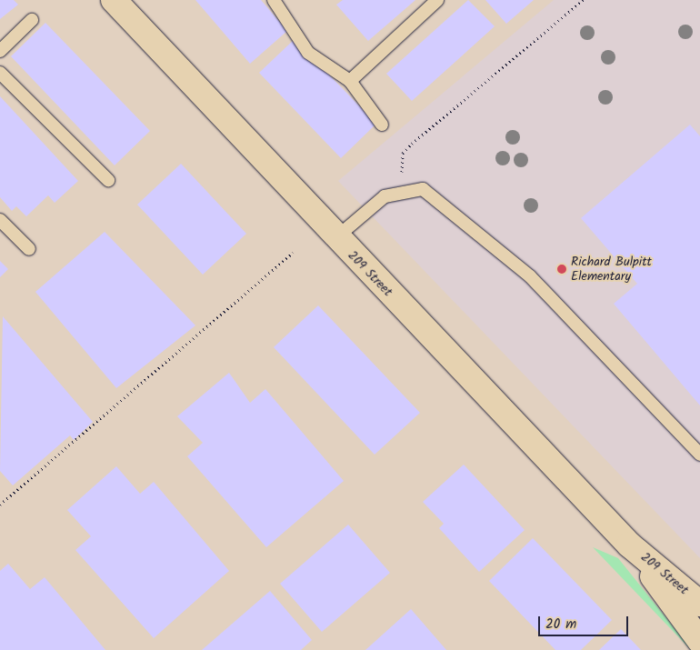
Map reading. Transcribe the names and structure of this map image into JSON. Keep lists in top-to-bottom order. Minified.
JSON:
{"streets":{"street":["209 Street"]},"places":["Richard Bulpitt Elementary"],"scale_bar":"20 m"}
